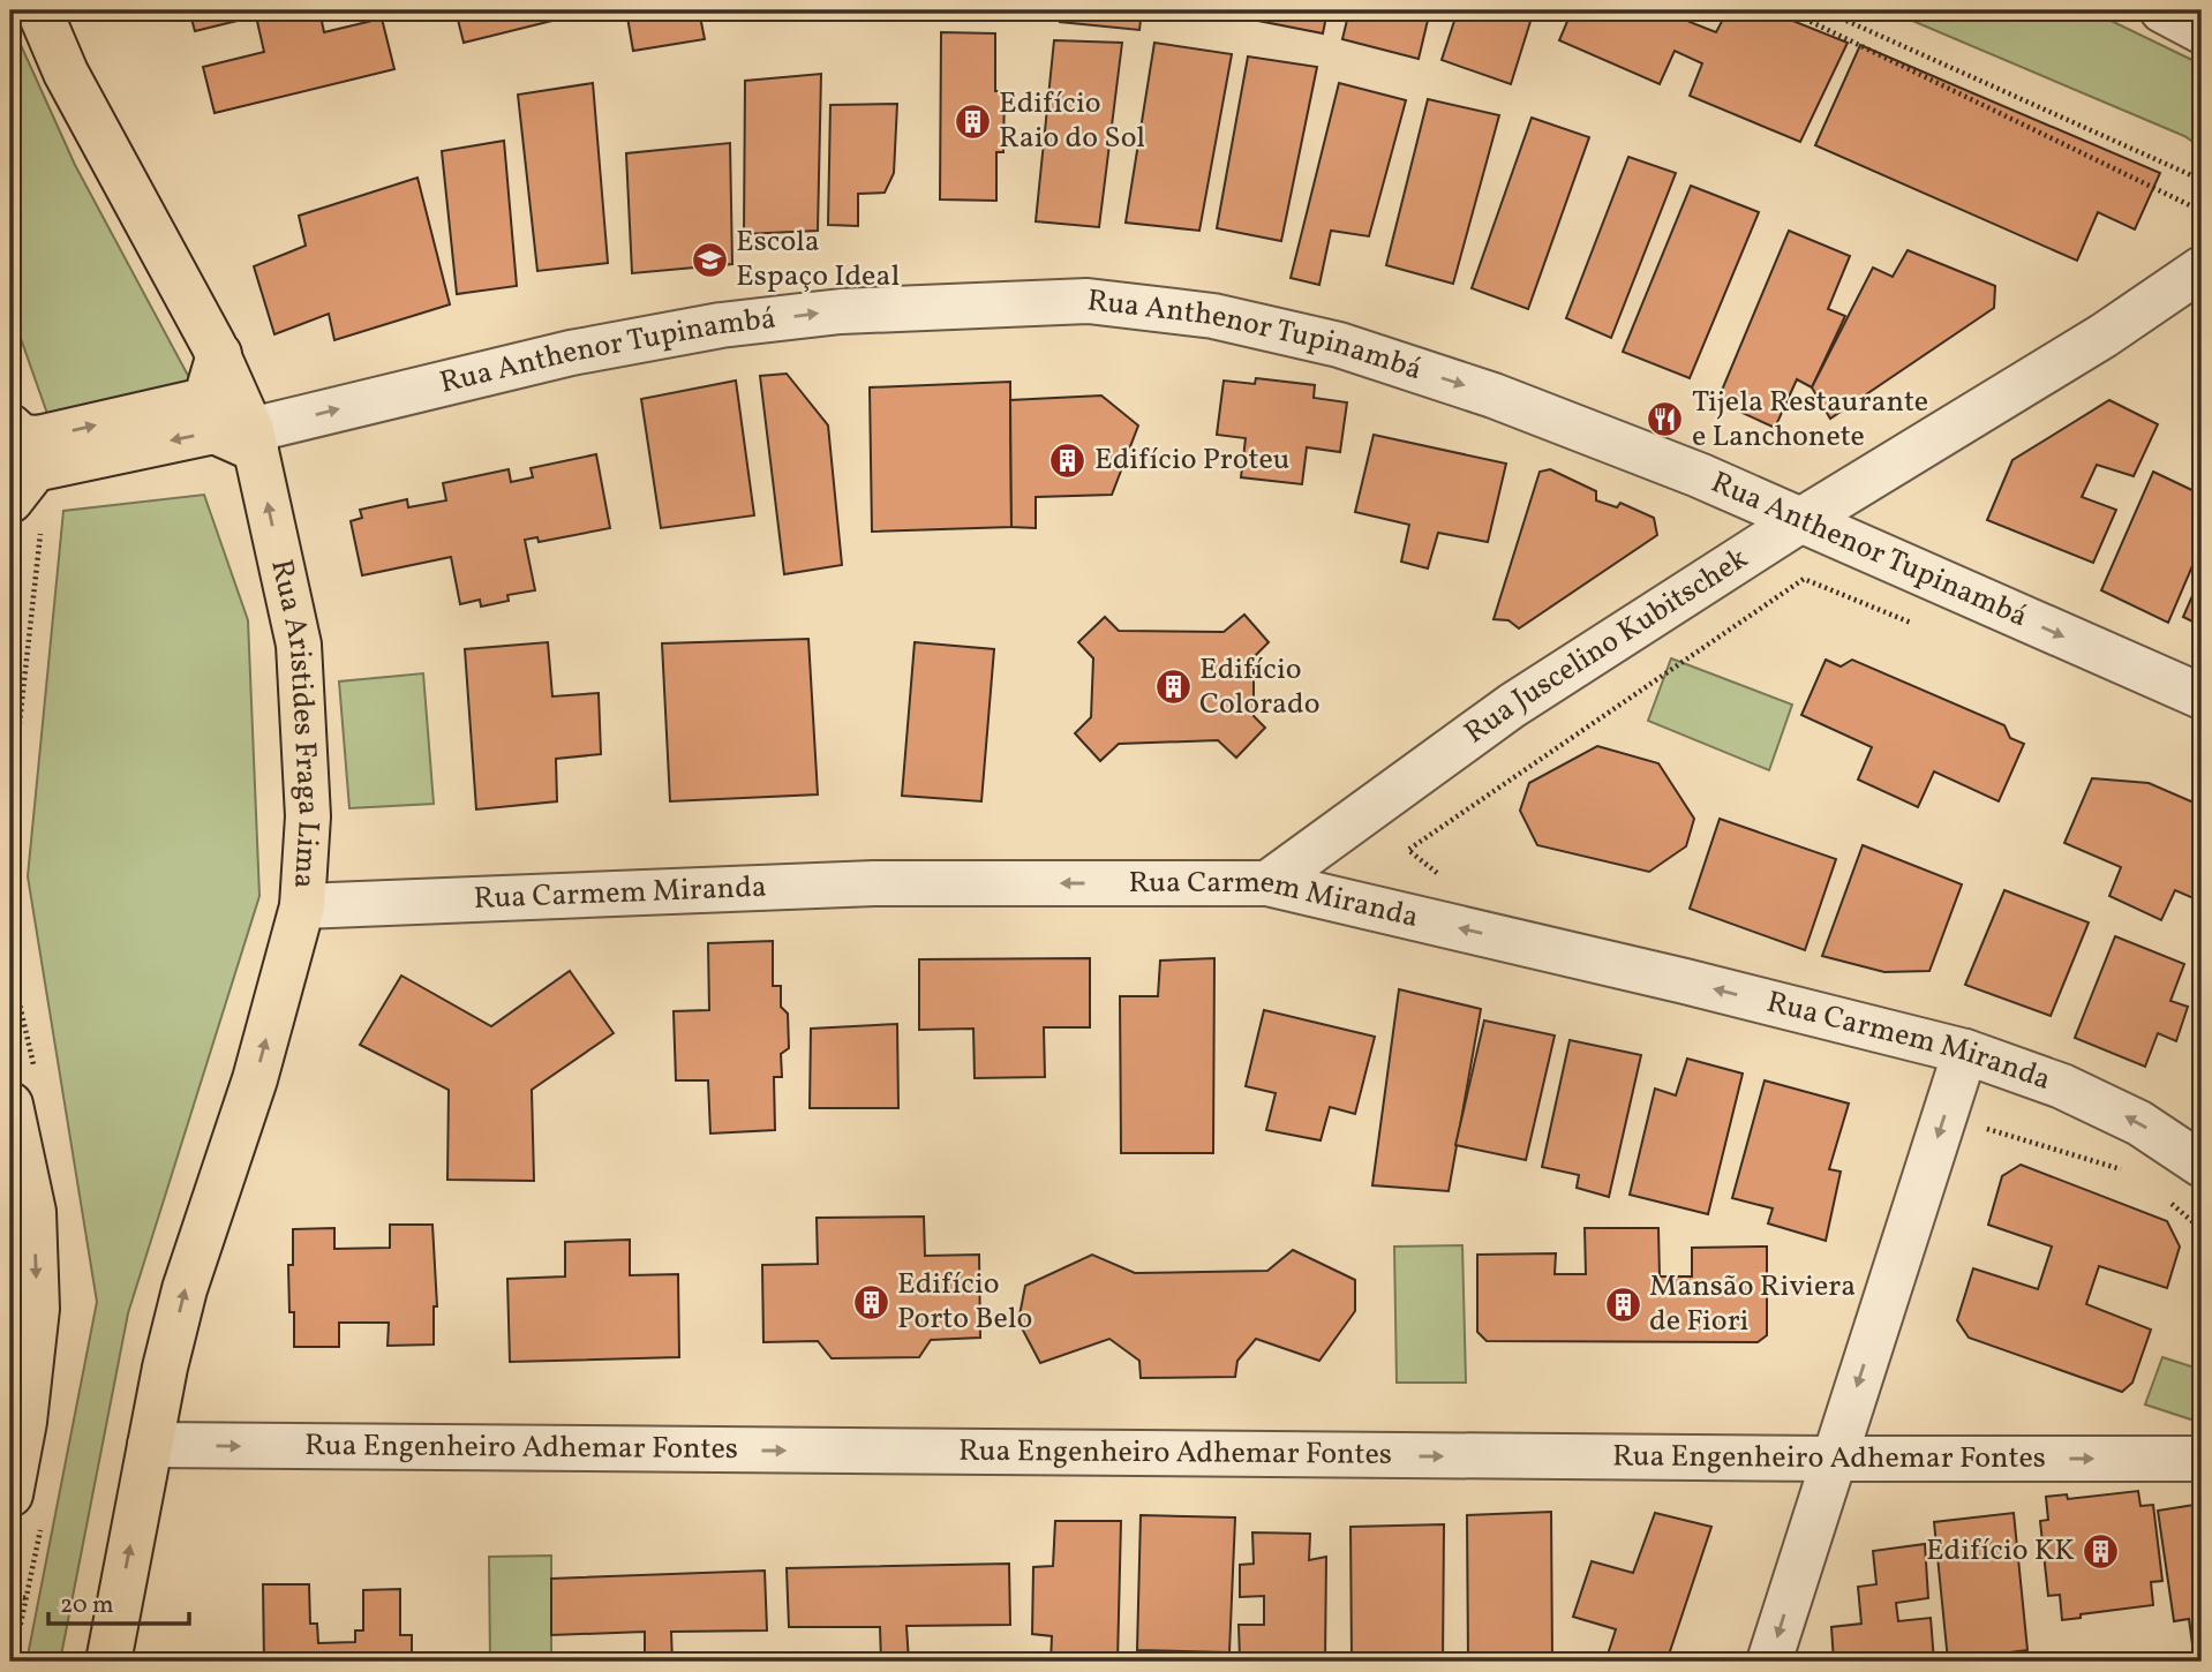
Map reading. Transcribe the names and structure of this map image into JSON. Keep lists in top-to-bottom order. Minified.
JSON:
{"streets":{"main road":["Rua Aristides Fraga Lima"],"street":["Rua Anthenor Tupinambá","Rua Juscelino Kubitschek","Rua Carmem Miranda","Rua Engenheiro Adhemar Fontes"]},"crossings":[["Rua Anthenor Tupinambá","Rua Juscelino Kubitschek"],["Rua Anthenor Tupinambá","Rua Aristides Fraga Lima"],["Rua Juscelino Kubitschek","Rua Carmem Miranda"],["Rua Aristides Fraga Lima","Rua Carmem Miranda"],["Rua Aristides Fraga Lima","Rua Engenheiro Adhemar Fontes"]],"one_way":["Rua Anthenor Tupinambá","Rua Carmem Miranda","Rua Engenheiro Adhemar Fontes"],"places":{"building":["Edifício Raio do Sol","Edifício Proteu","Edifício Colorado","Edifício Porto Belo","Mansão Riviera de Fiori","Edifício KK"],"school or university":["Escola Espaço Ideal"],"restaurant":["Tijela Restaurante e Lanchonete"]},"scale_bar":"20 m"}
